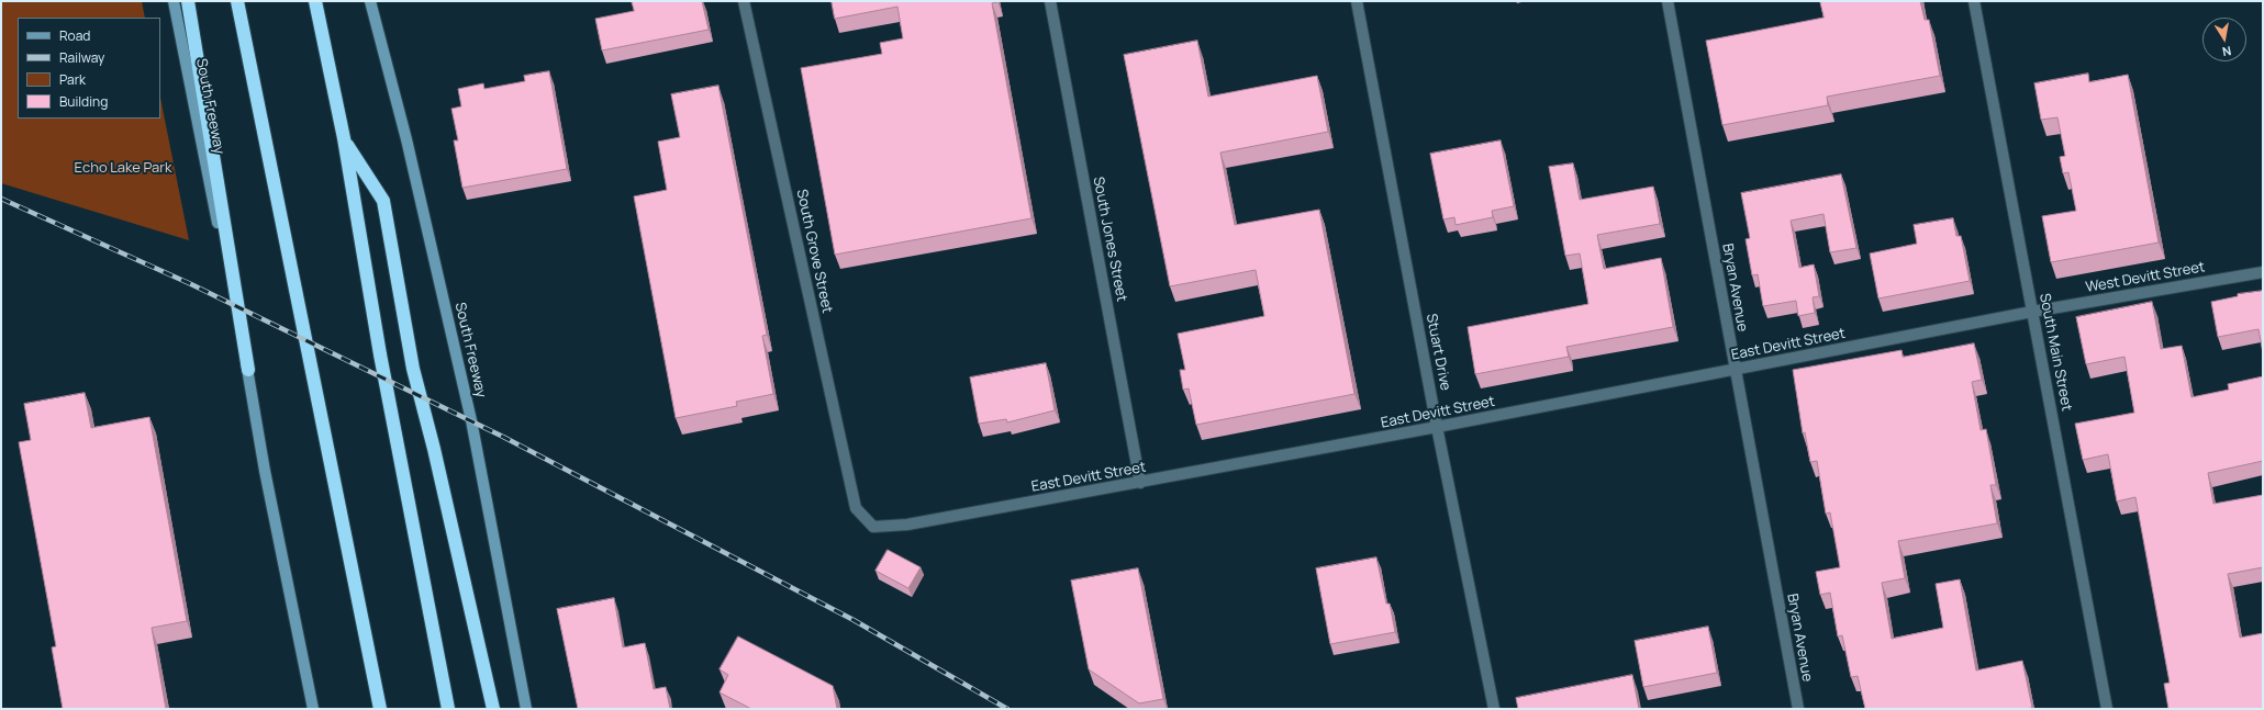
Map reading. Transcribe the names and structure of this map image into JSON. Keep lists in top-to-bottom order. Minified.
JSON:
{"streets":{"main road":["South Freeway"],"street":["South Jones Street","South Grove Street","West Devitt Street","Bryan Avenue","East Devitt Street","Stuart Drive","South Main Street"]},"crossings":[["South Jones Street","East Devitt Street"],["South Grove Street","East Devitt Street"],["West Devitt Street","East Devitt Street"],["West Devitt Street","South Main Street"],["Bryan Avenue","East Devitt Street"],["East Devitt Street","Stuart Drive"],["East Devitt Street","South Main Street"]],"parks":["Echo Lake Park"],"legend":["Road","Railway","Park","Building"],"north":"bottom"}
